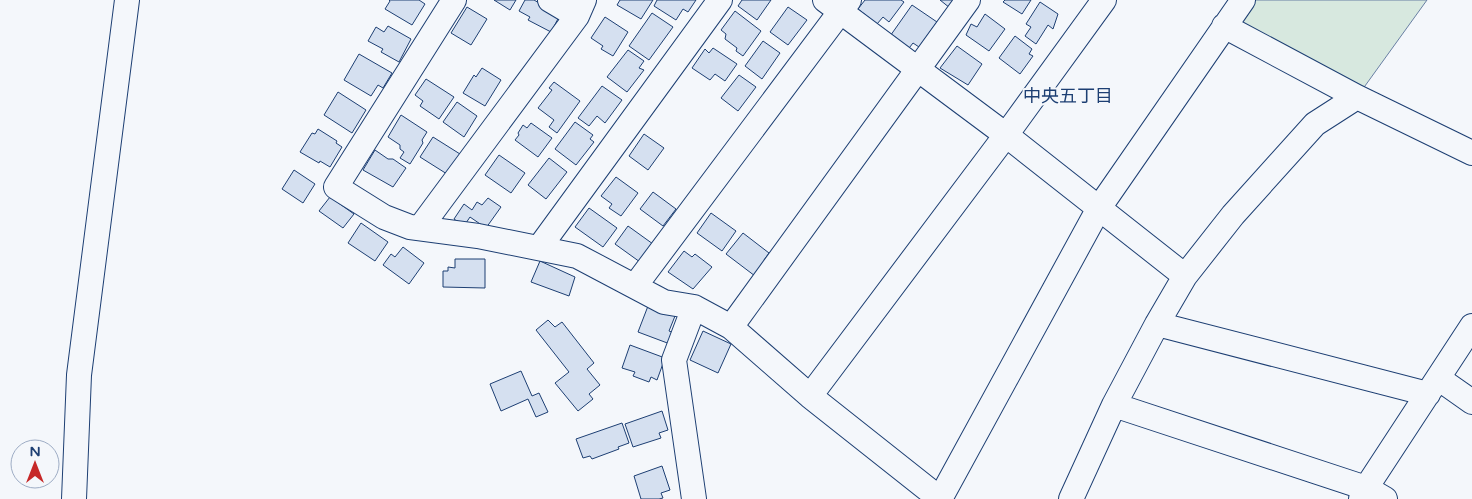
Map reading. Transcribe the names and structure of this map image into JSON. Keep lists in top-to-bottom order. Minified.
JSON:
{"districts":["中央五丁目"],"north":"top"}
